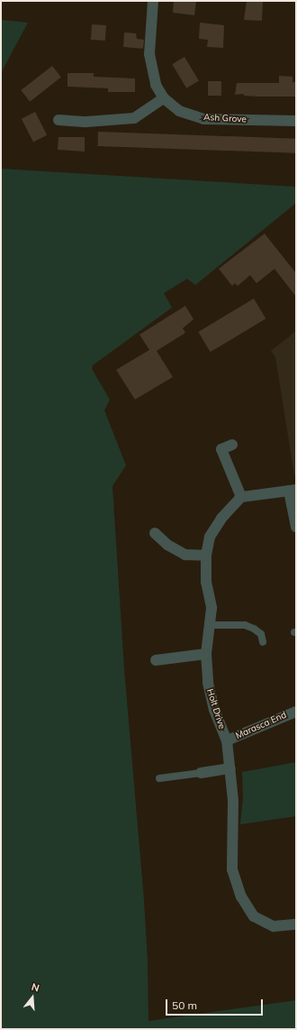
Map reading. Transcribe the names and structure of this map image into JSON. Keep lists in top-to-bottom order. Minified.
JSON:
{"streets":{"street":["Ash Grove","Holt Drive","Marasca End"]},"crossings":[["Holt Drive","Marasca End"]],"scale_bar":"50 m","north":"top"}
